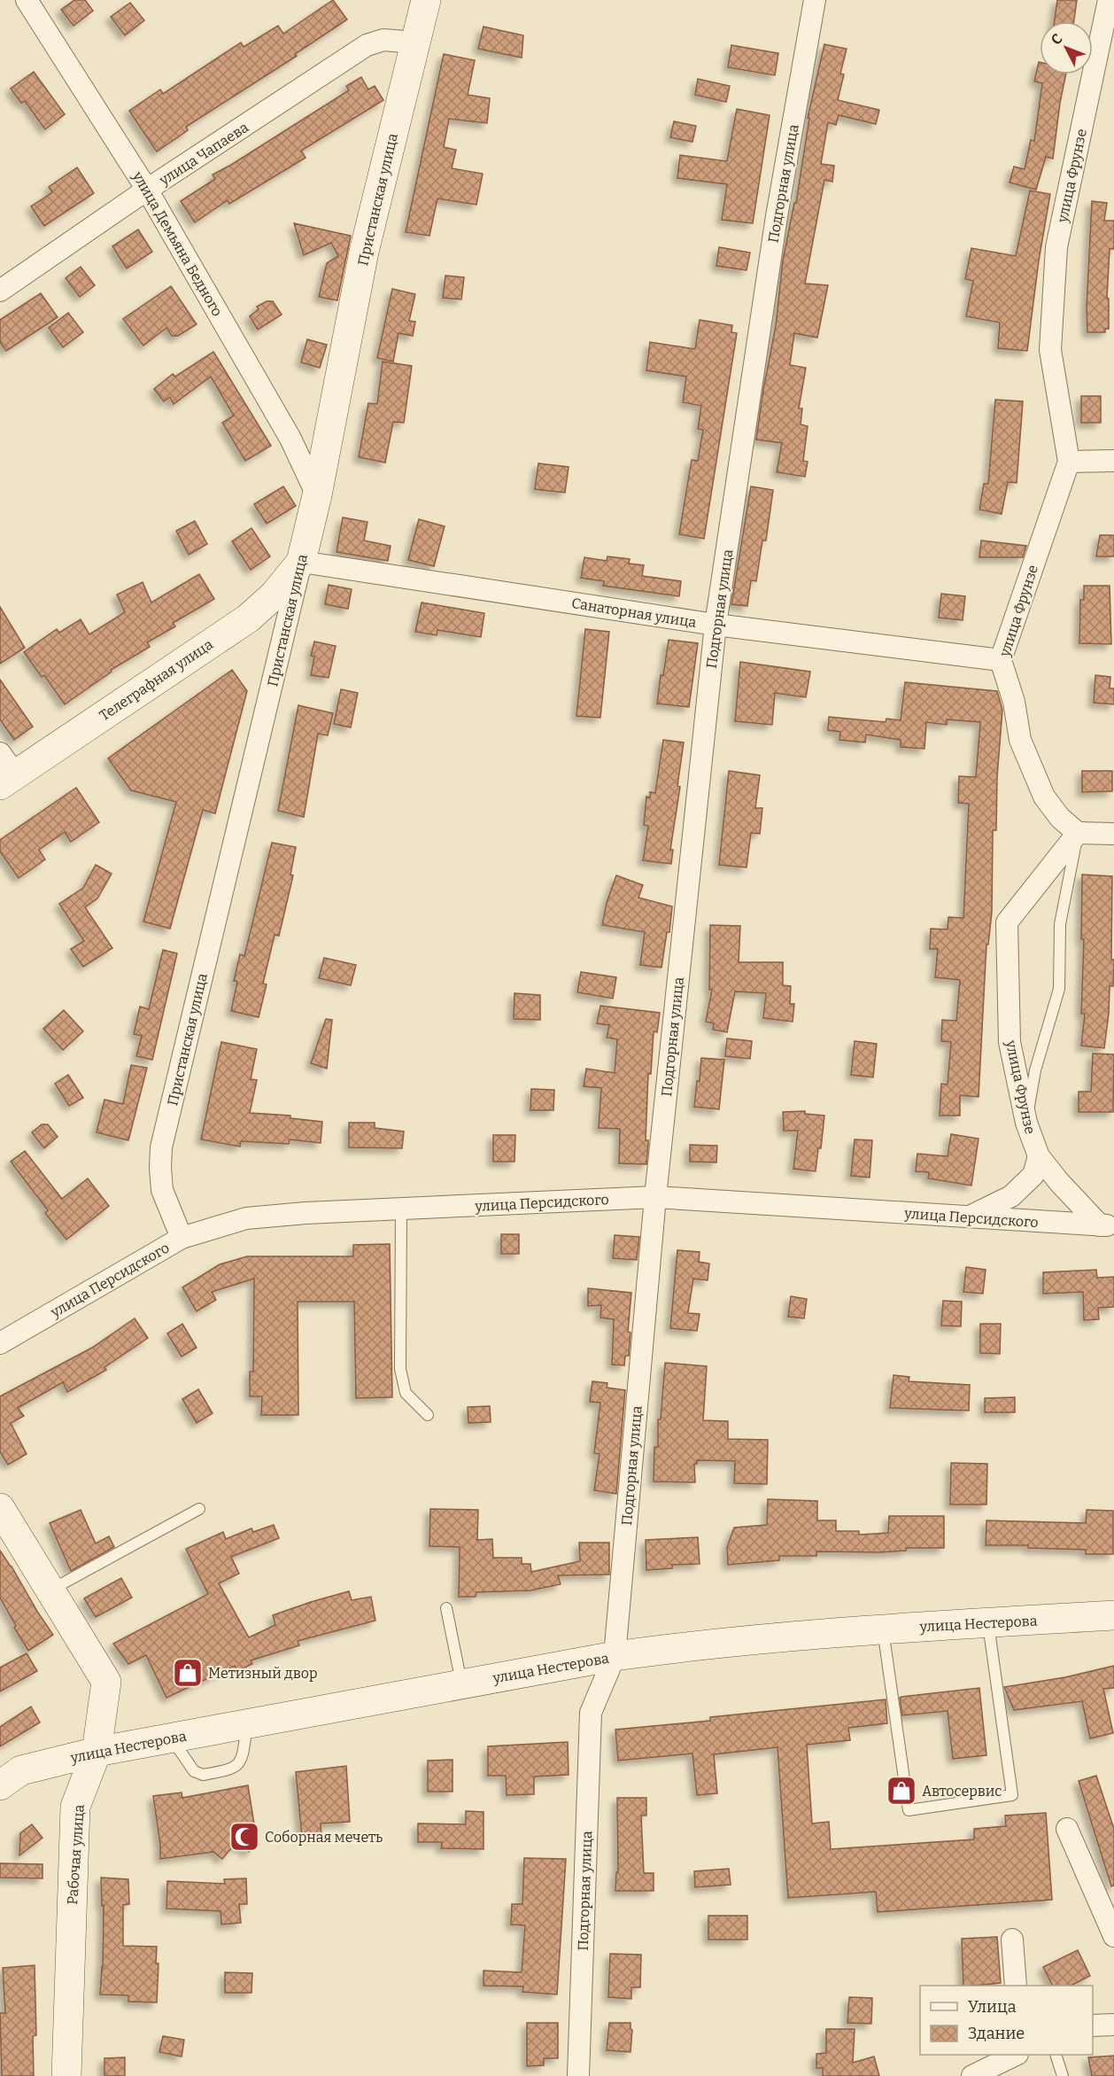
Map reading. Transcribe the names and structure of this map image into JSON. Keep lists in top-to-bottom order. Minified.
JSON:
{"streets":{"street":["улица Чапаева","улица Фрунзе","Подгорная улица","Пристанская улица","улица Демьяна Бедного","Санаторная улица","Телеграфная улица","улица Персидского","улица Нестерова","Рабочая улица"]},"crossings":[["улица Чапаева","Пристанская улица"],["улица Чапаева","улица Демьяна Бедного"],["улица Фрунзе","Санаторная улица"],["улица Фрунзе","улица Персидского"],["Подгорная улица","Санаторная улица"],["Подгорная улица","улица Персидского"],["Подгорная улица","улица Нестерова"],["Пристанская улица","улица Демьяна Бедного"],["Пристанская улица","Санаторная улица"],["Пристанская улица","Телеграфная улица"],["Пристанская улица","улица Персидского"],["Санаторная улица","Телеграфная улица"],["улица Нестерова","Рабочая улица"]],"places":{"shop":["Метизный двор","Автосервис"],"mosque":["Соборная мечеть"]},"legend":["Улица","Здание"],"north":"top left"}
